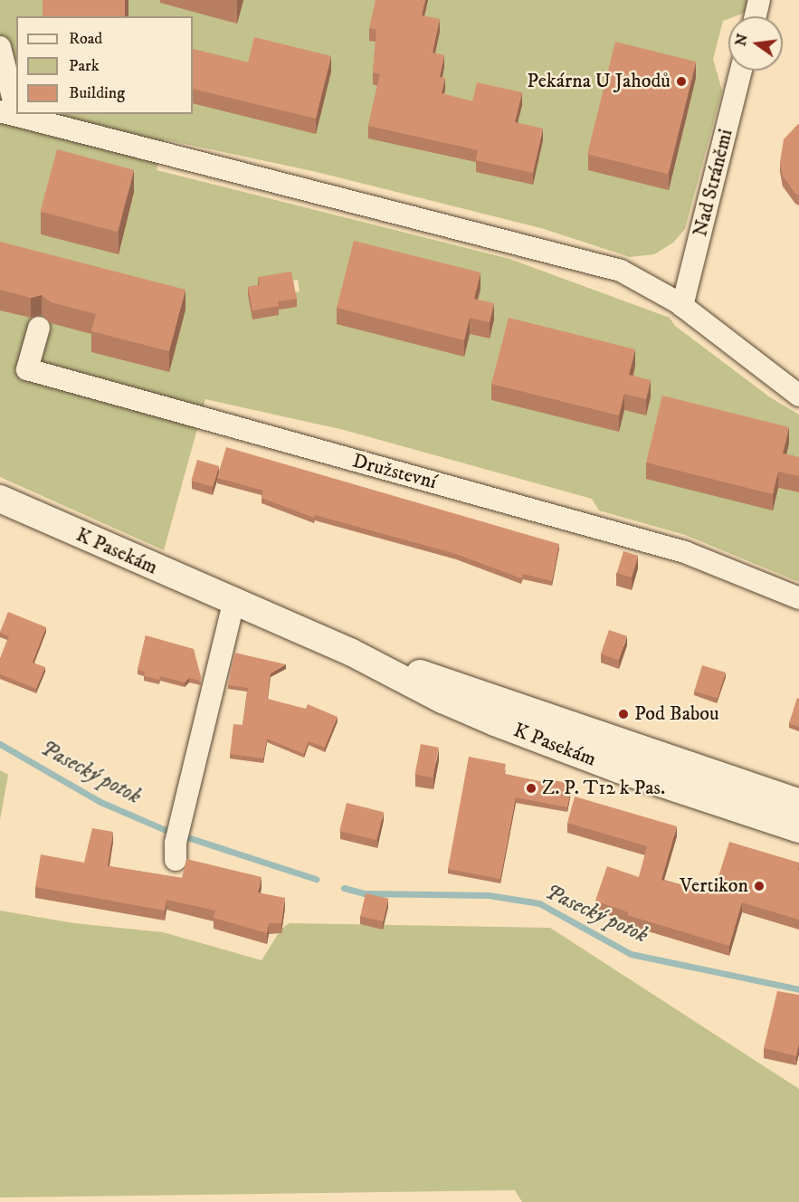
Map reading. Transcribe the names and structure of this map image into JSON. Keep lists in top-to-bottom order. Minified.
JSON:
{"streets":{"street":["Nad Stráněmi","Družstevní","K Pasekám"]},"water":["Pasecký potok"],"places":["Pekárna U Jahodů","Pod Babou","Z. P. T12 k Pas.","Vertikon"],"legend":["Road","Park","Building"],"north":"left"}
